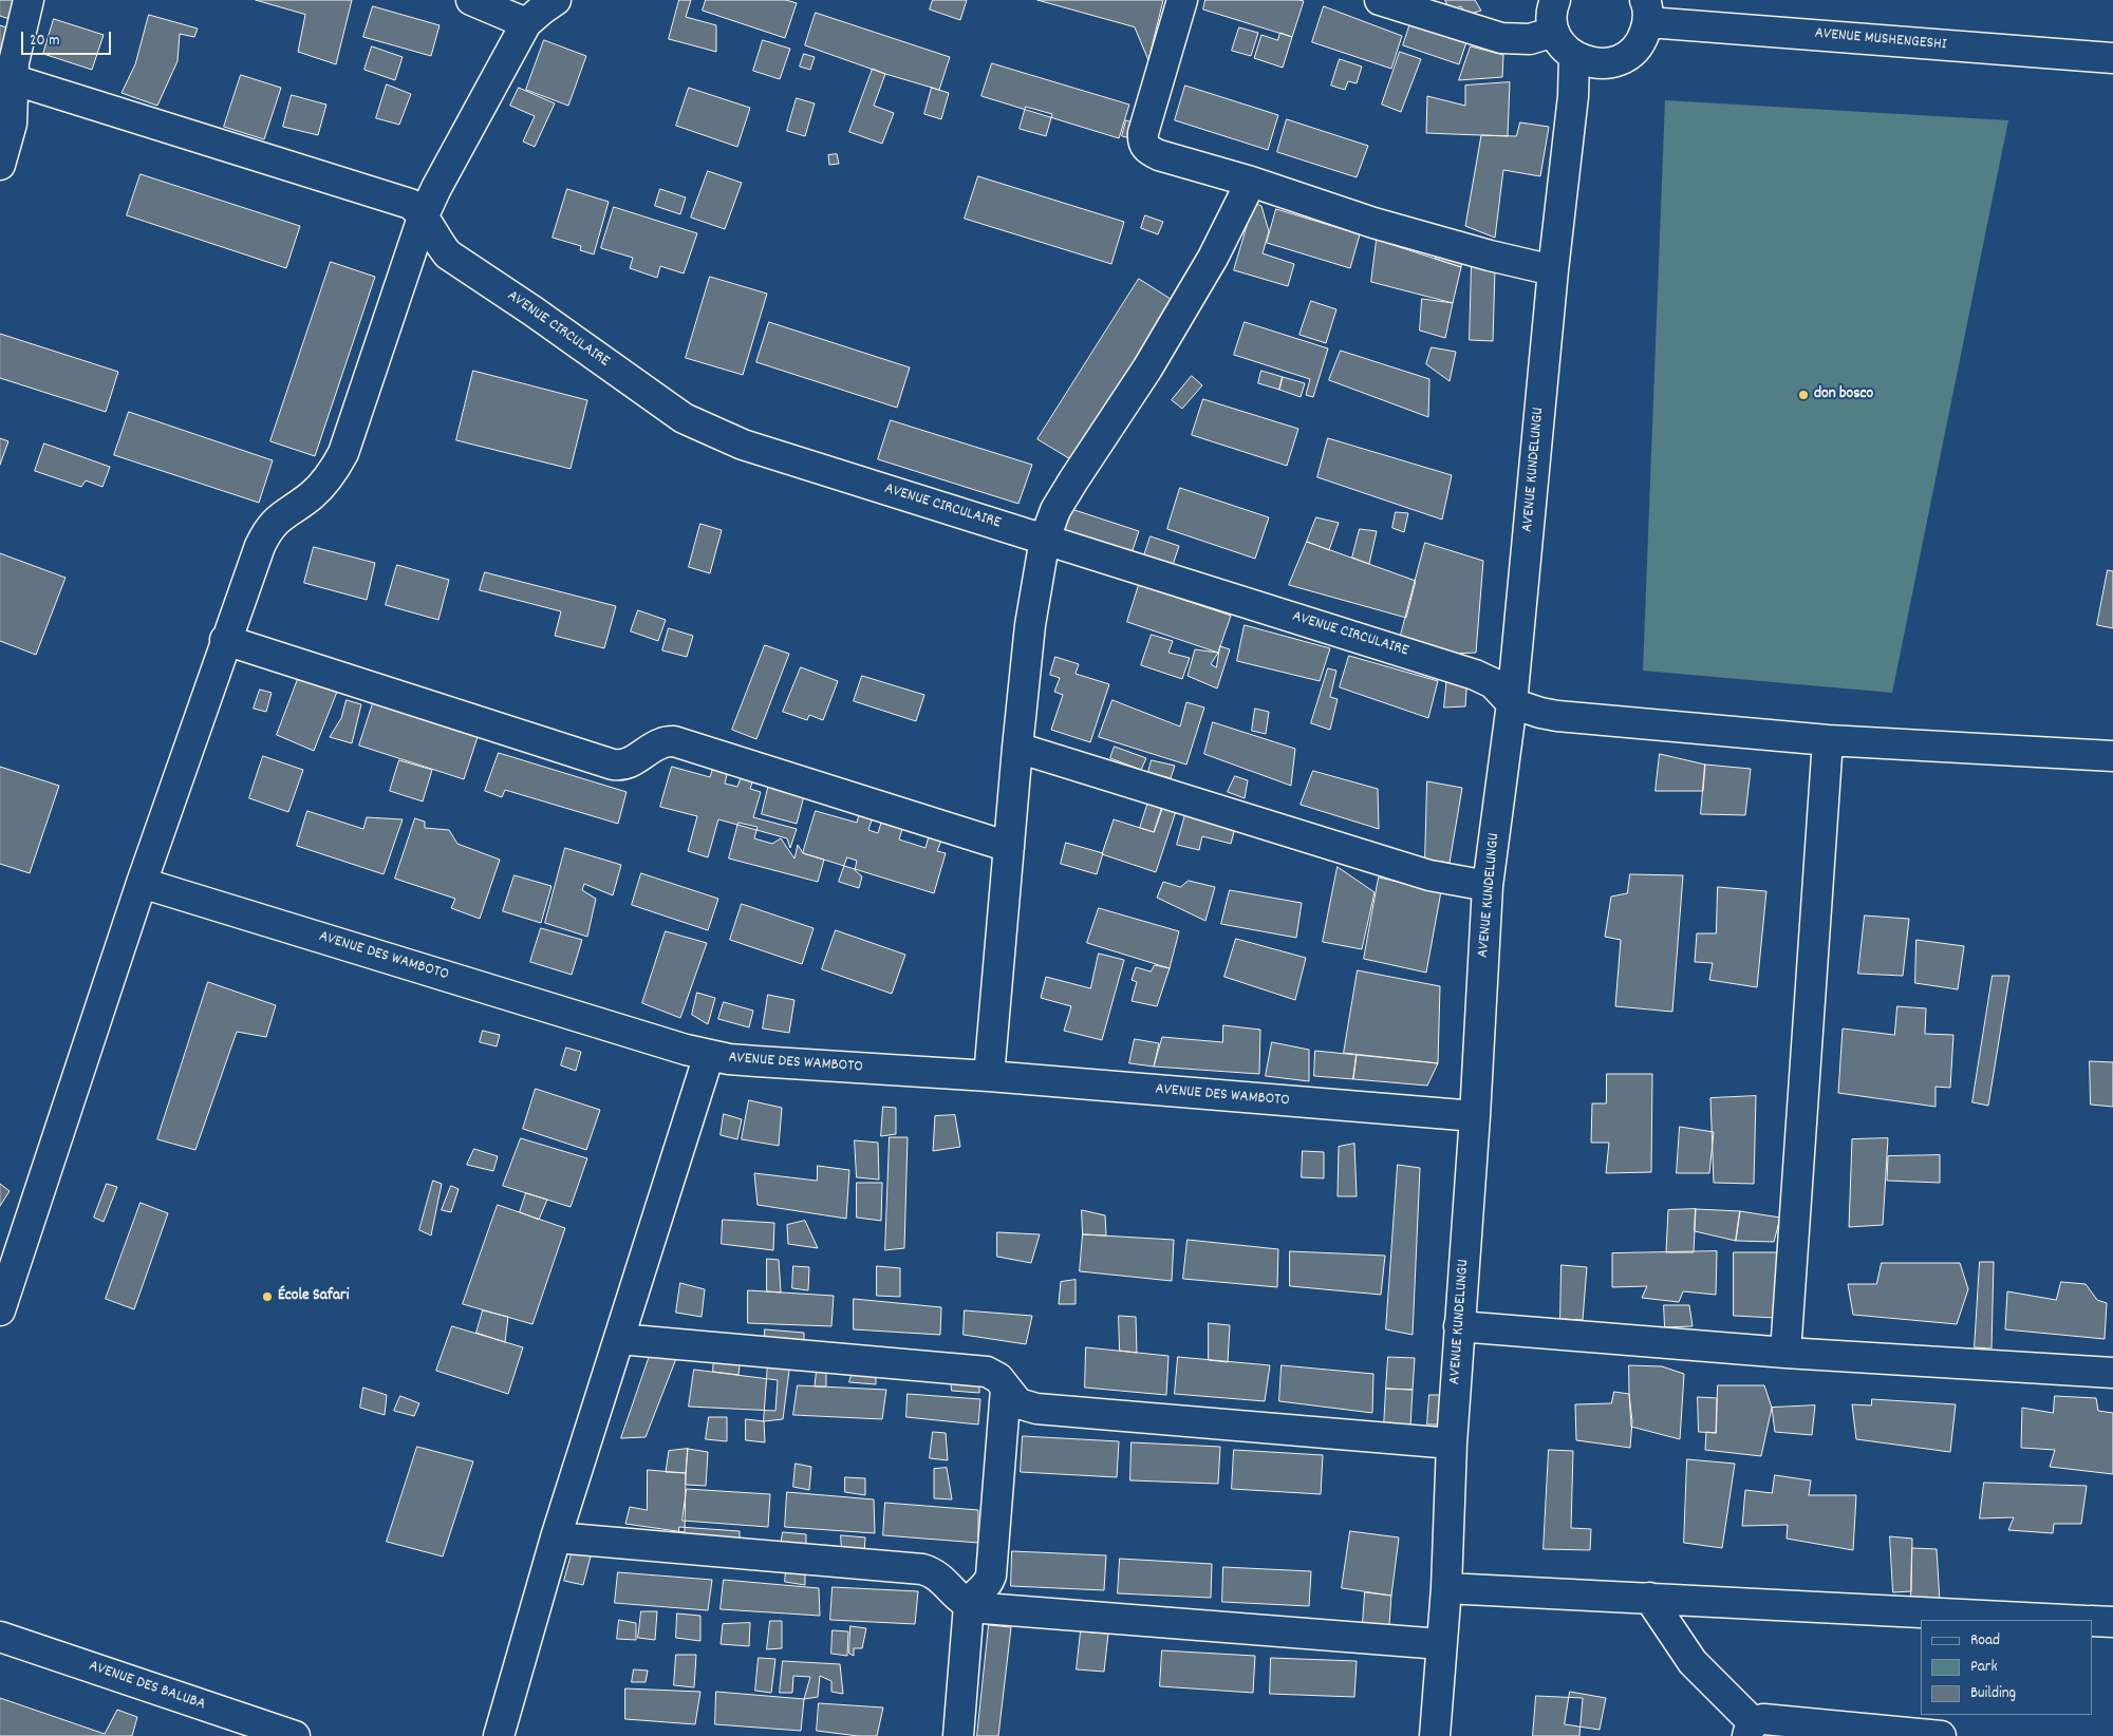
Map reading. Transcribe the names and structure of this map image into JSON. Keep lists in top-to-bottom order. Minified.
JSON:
{"streets":{"street":["AVENUE MUSHENGESHI","AVENUE CIRCULAIRE","AVENUE KUNDELUNGU","AVENUE DES WAMBOTO","AVENUE DES BALUBA"]},"crossings":[["AVENUE CIRCULAIRE","AVENUE KUNDELUNGU"],["AVENUE KUNDELUNGU","AVENUE DES WAMBOTO"]],"places":["don bosco","École Safari"],"legend":["Road","Park","Building"],"scale_bar":"20 m"}
